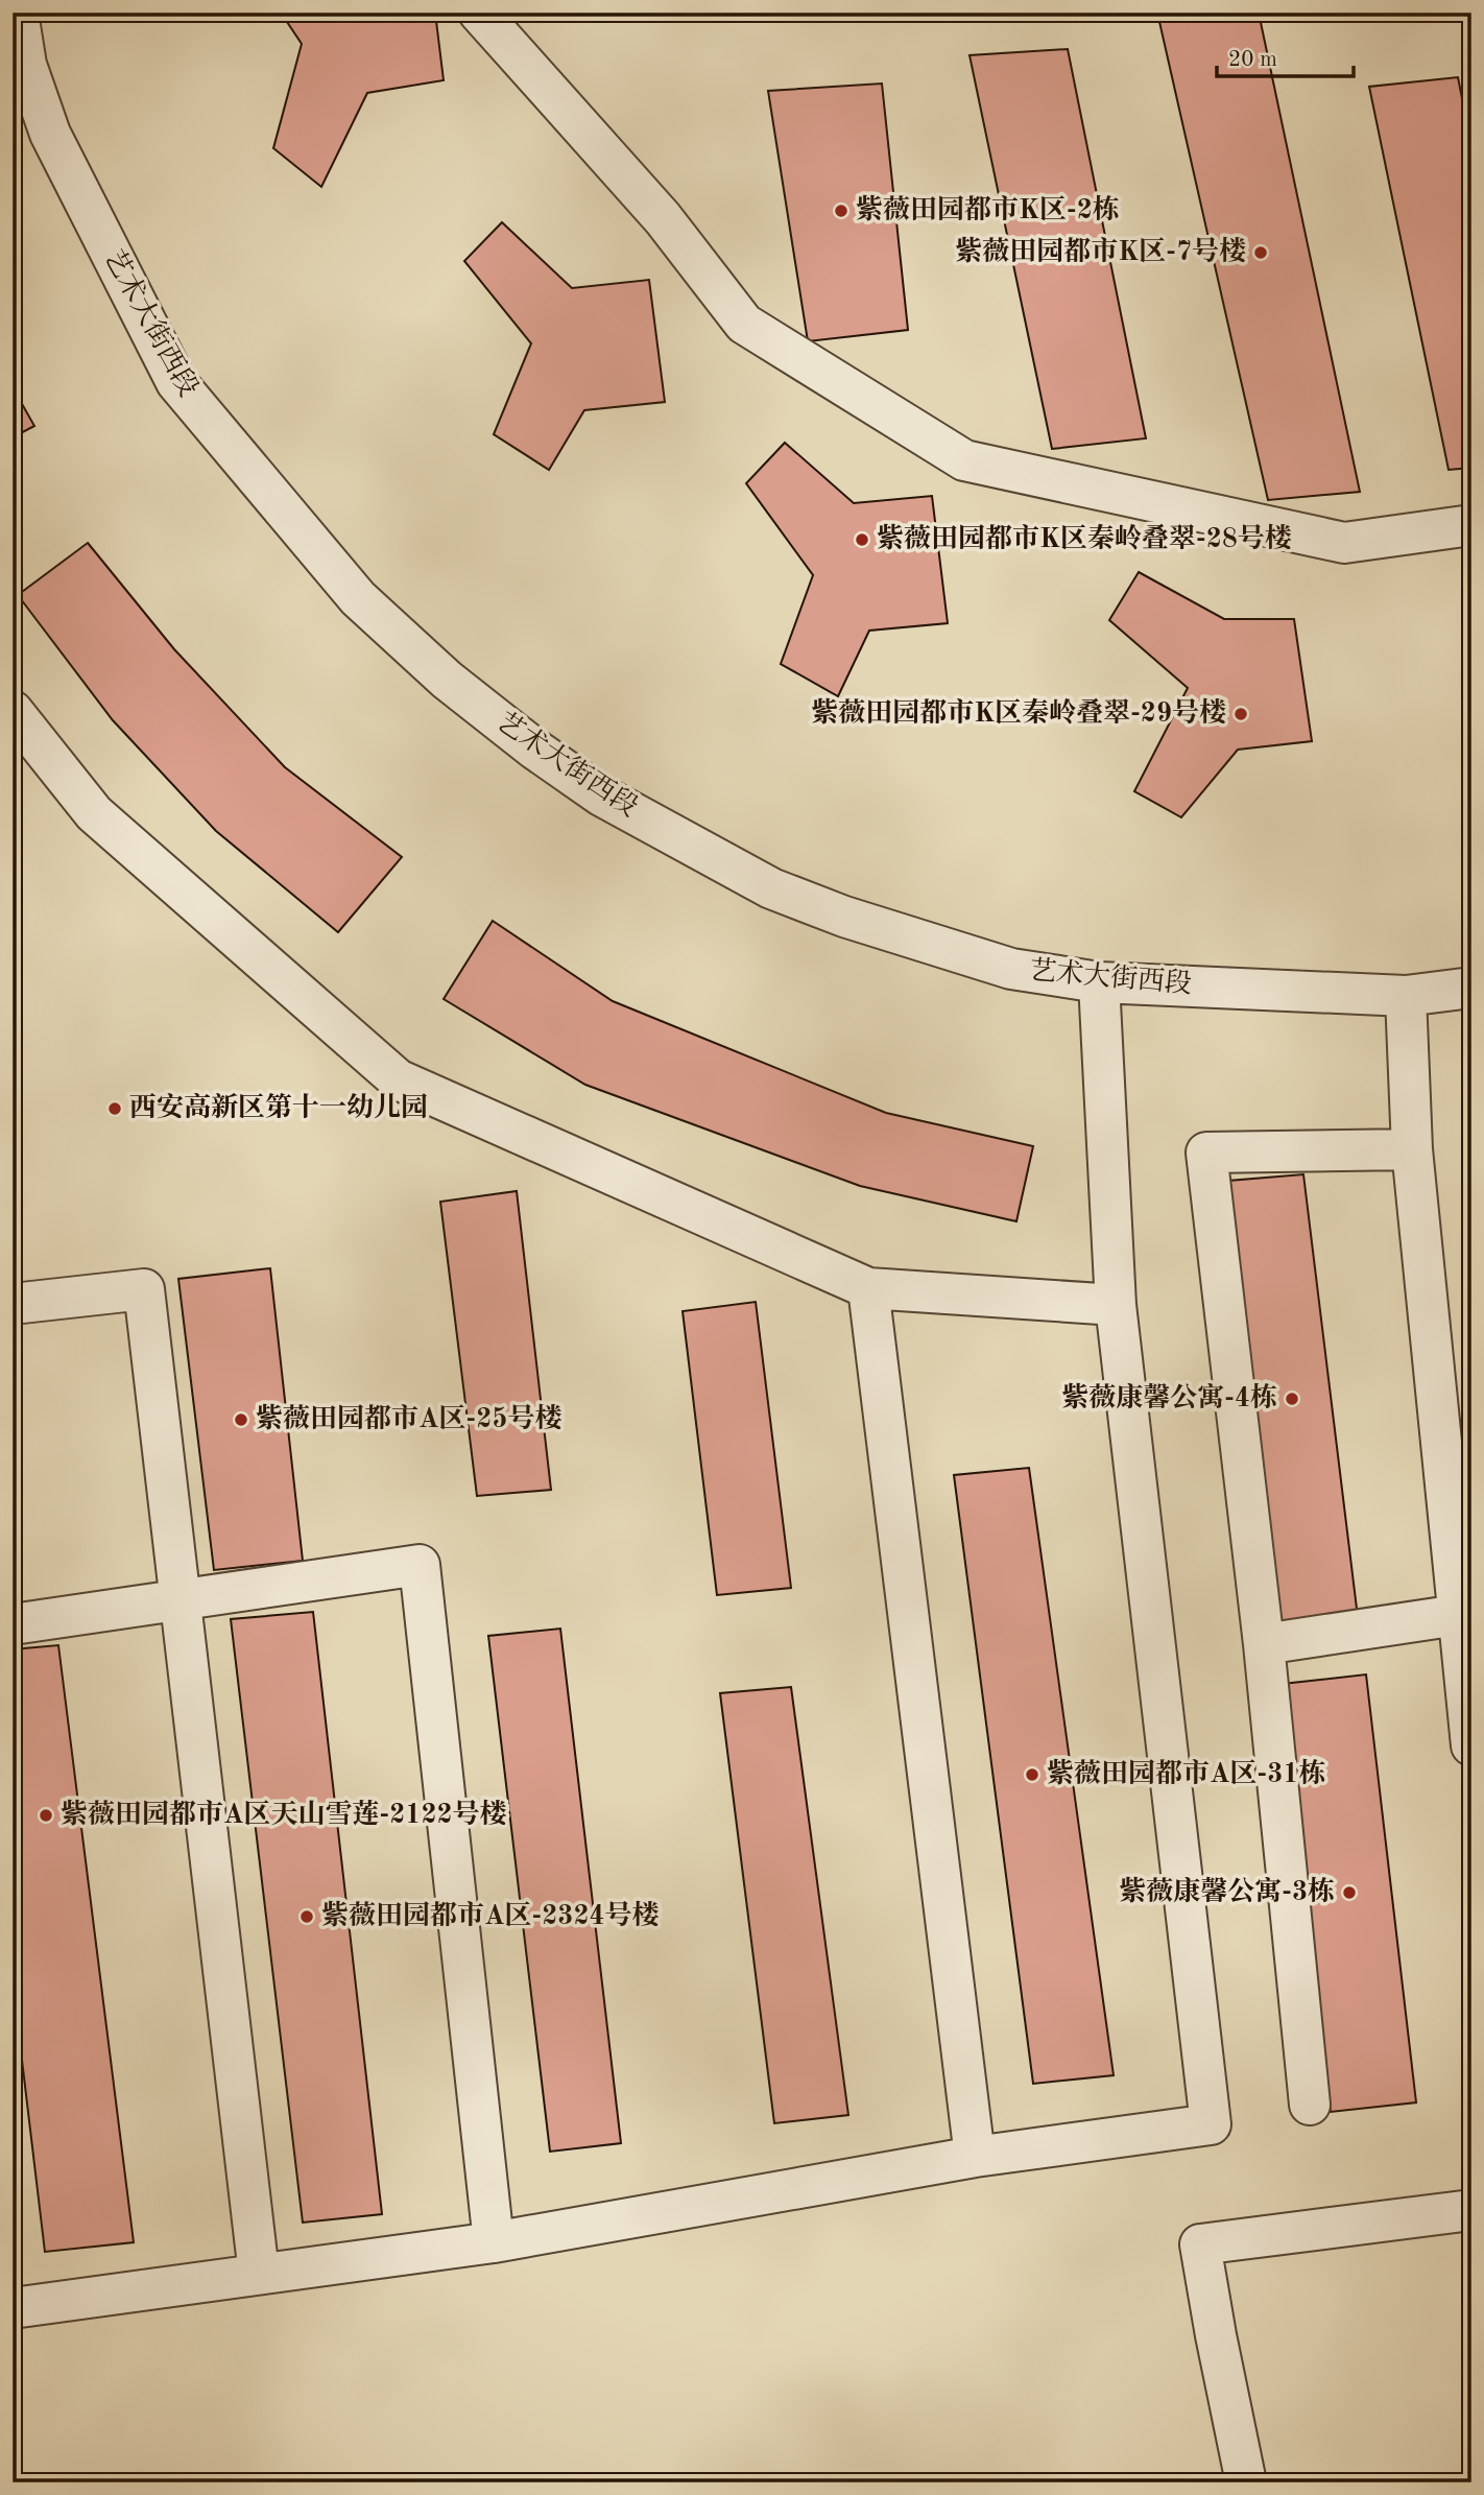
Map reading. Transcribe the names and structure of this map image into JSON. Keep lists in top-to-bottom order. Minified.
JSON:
{"streets":{"street":["艺术大街西段"]},"places":["紫薇田园都市K区-2栋","紫薇田园都市K区-7号楼","紫薇田园都市K区秦岭叠翠-28号楼","紫薇田园都市K区秦岭叠翠-29号楼","西安高新区第十一幼儿园","紫薇康馨公寓-4栋","紫薇田园都市A区-25号楼","紫薇田园都市A区-31栋","紫薇田园都市A区天山雪莲-2122号楼","紫薇康馨公寓-3栋","紫薇田园都市A区-2324号楼"],"scale_bar":"20 m"}
